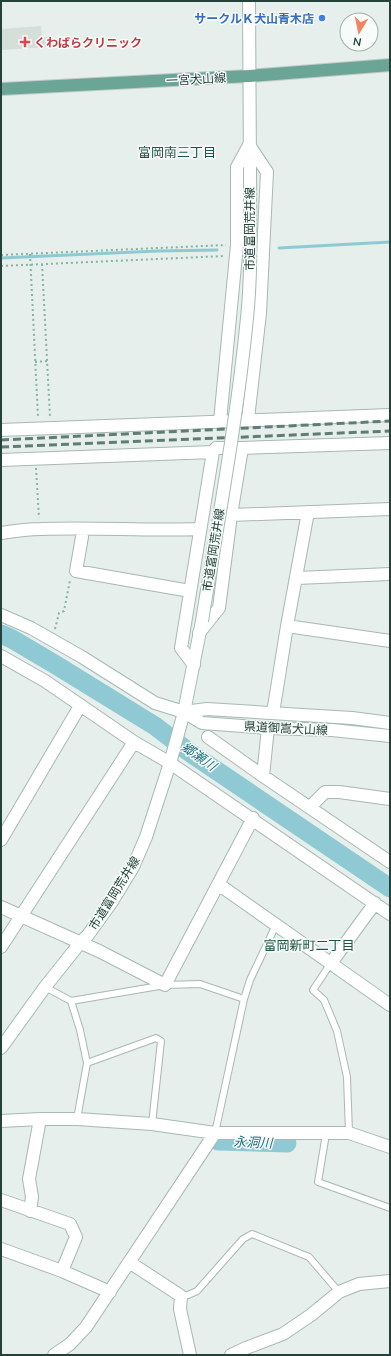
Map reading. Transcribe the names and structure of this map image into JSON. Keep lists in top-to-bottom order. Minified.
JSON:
{"streets":{"main road":["一宮犬山線"],"street":["市道富岡荒井線","県道御嵩犬山線"]},"crossings":[["一宮犬山線","市道富岡荒井線"],["市道富岡荒井線","県道御嵩犬山線"]],"districts":["富岡南三丁目","富岡新町二丁目"],"water":["郷瀬川","永洞川"],"places":{"other":["サークルＫ犬山青木店"],"health":["くわばらクリニック"]},"north":"bottom"}
